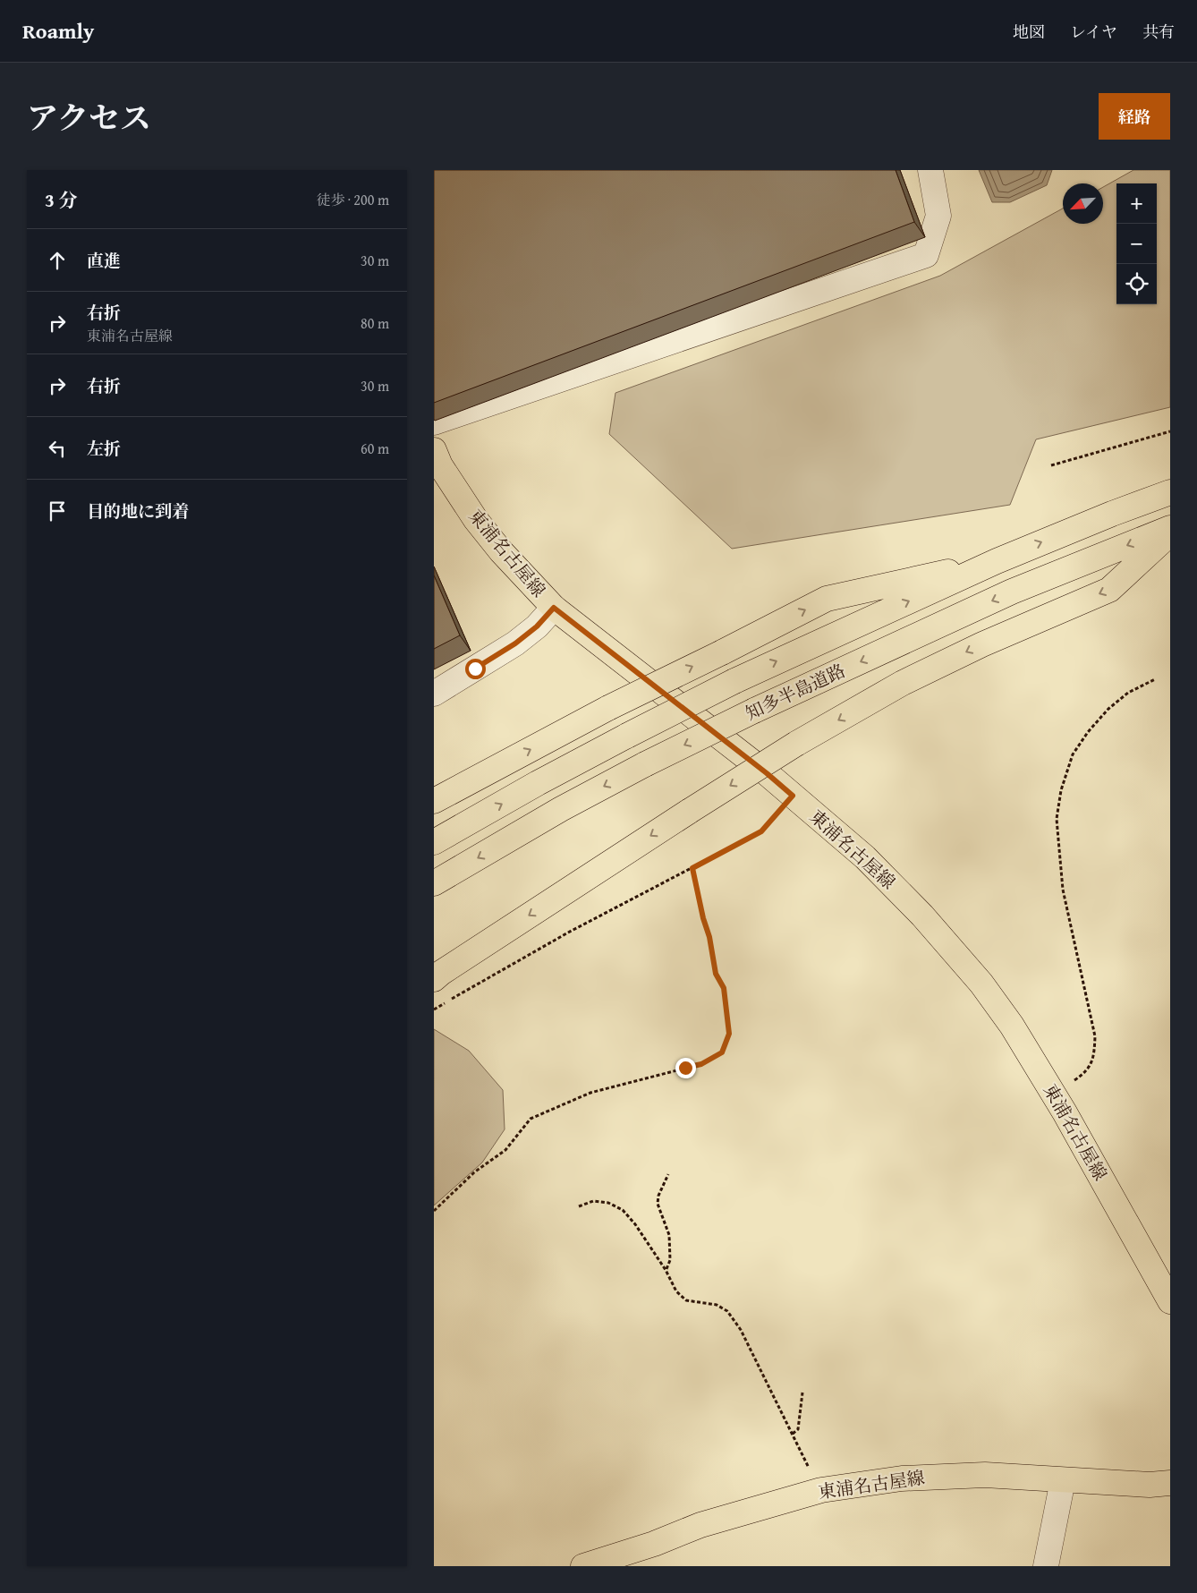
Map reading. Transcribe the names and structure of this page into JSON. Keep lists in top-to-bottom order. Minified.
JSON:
{"streets":{"main road":["東浦名古屋線","知多半島道路"]},"north":"bottom left","page":{"header":"Roamly","nav":["地図","レイヤ","共有"],"title":"アクセス","buttons":"経路","heading":["3 分","徒歩 · 200 m"],"map_buttons":["+","−"],"list":[["直進","30 m"],["右折","東浦名古屋線","80 m"],["右折","30 m"],["左折","60 m"],"目的地に到着"]}}
